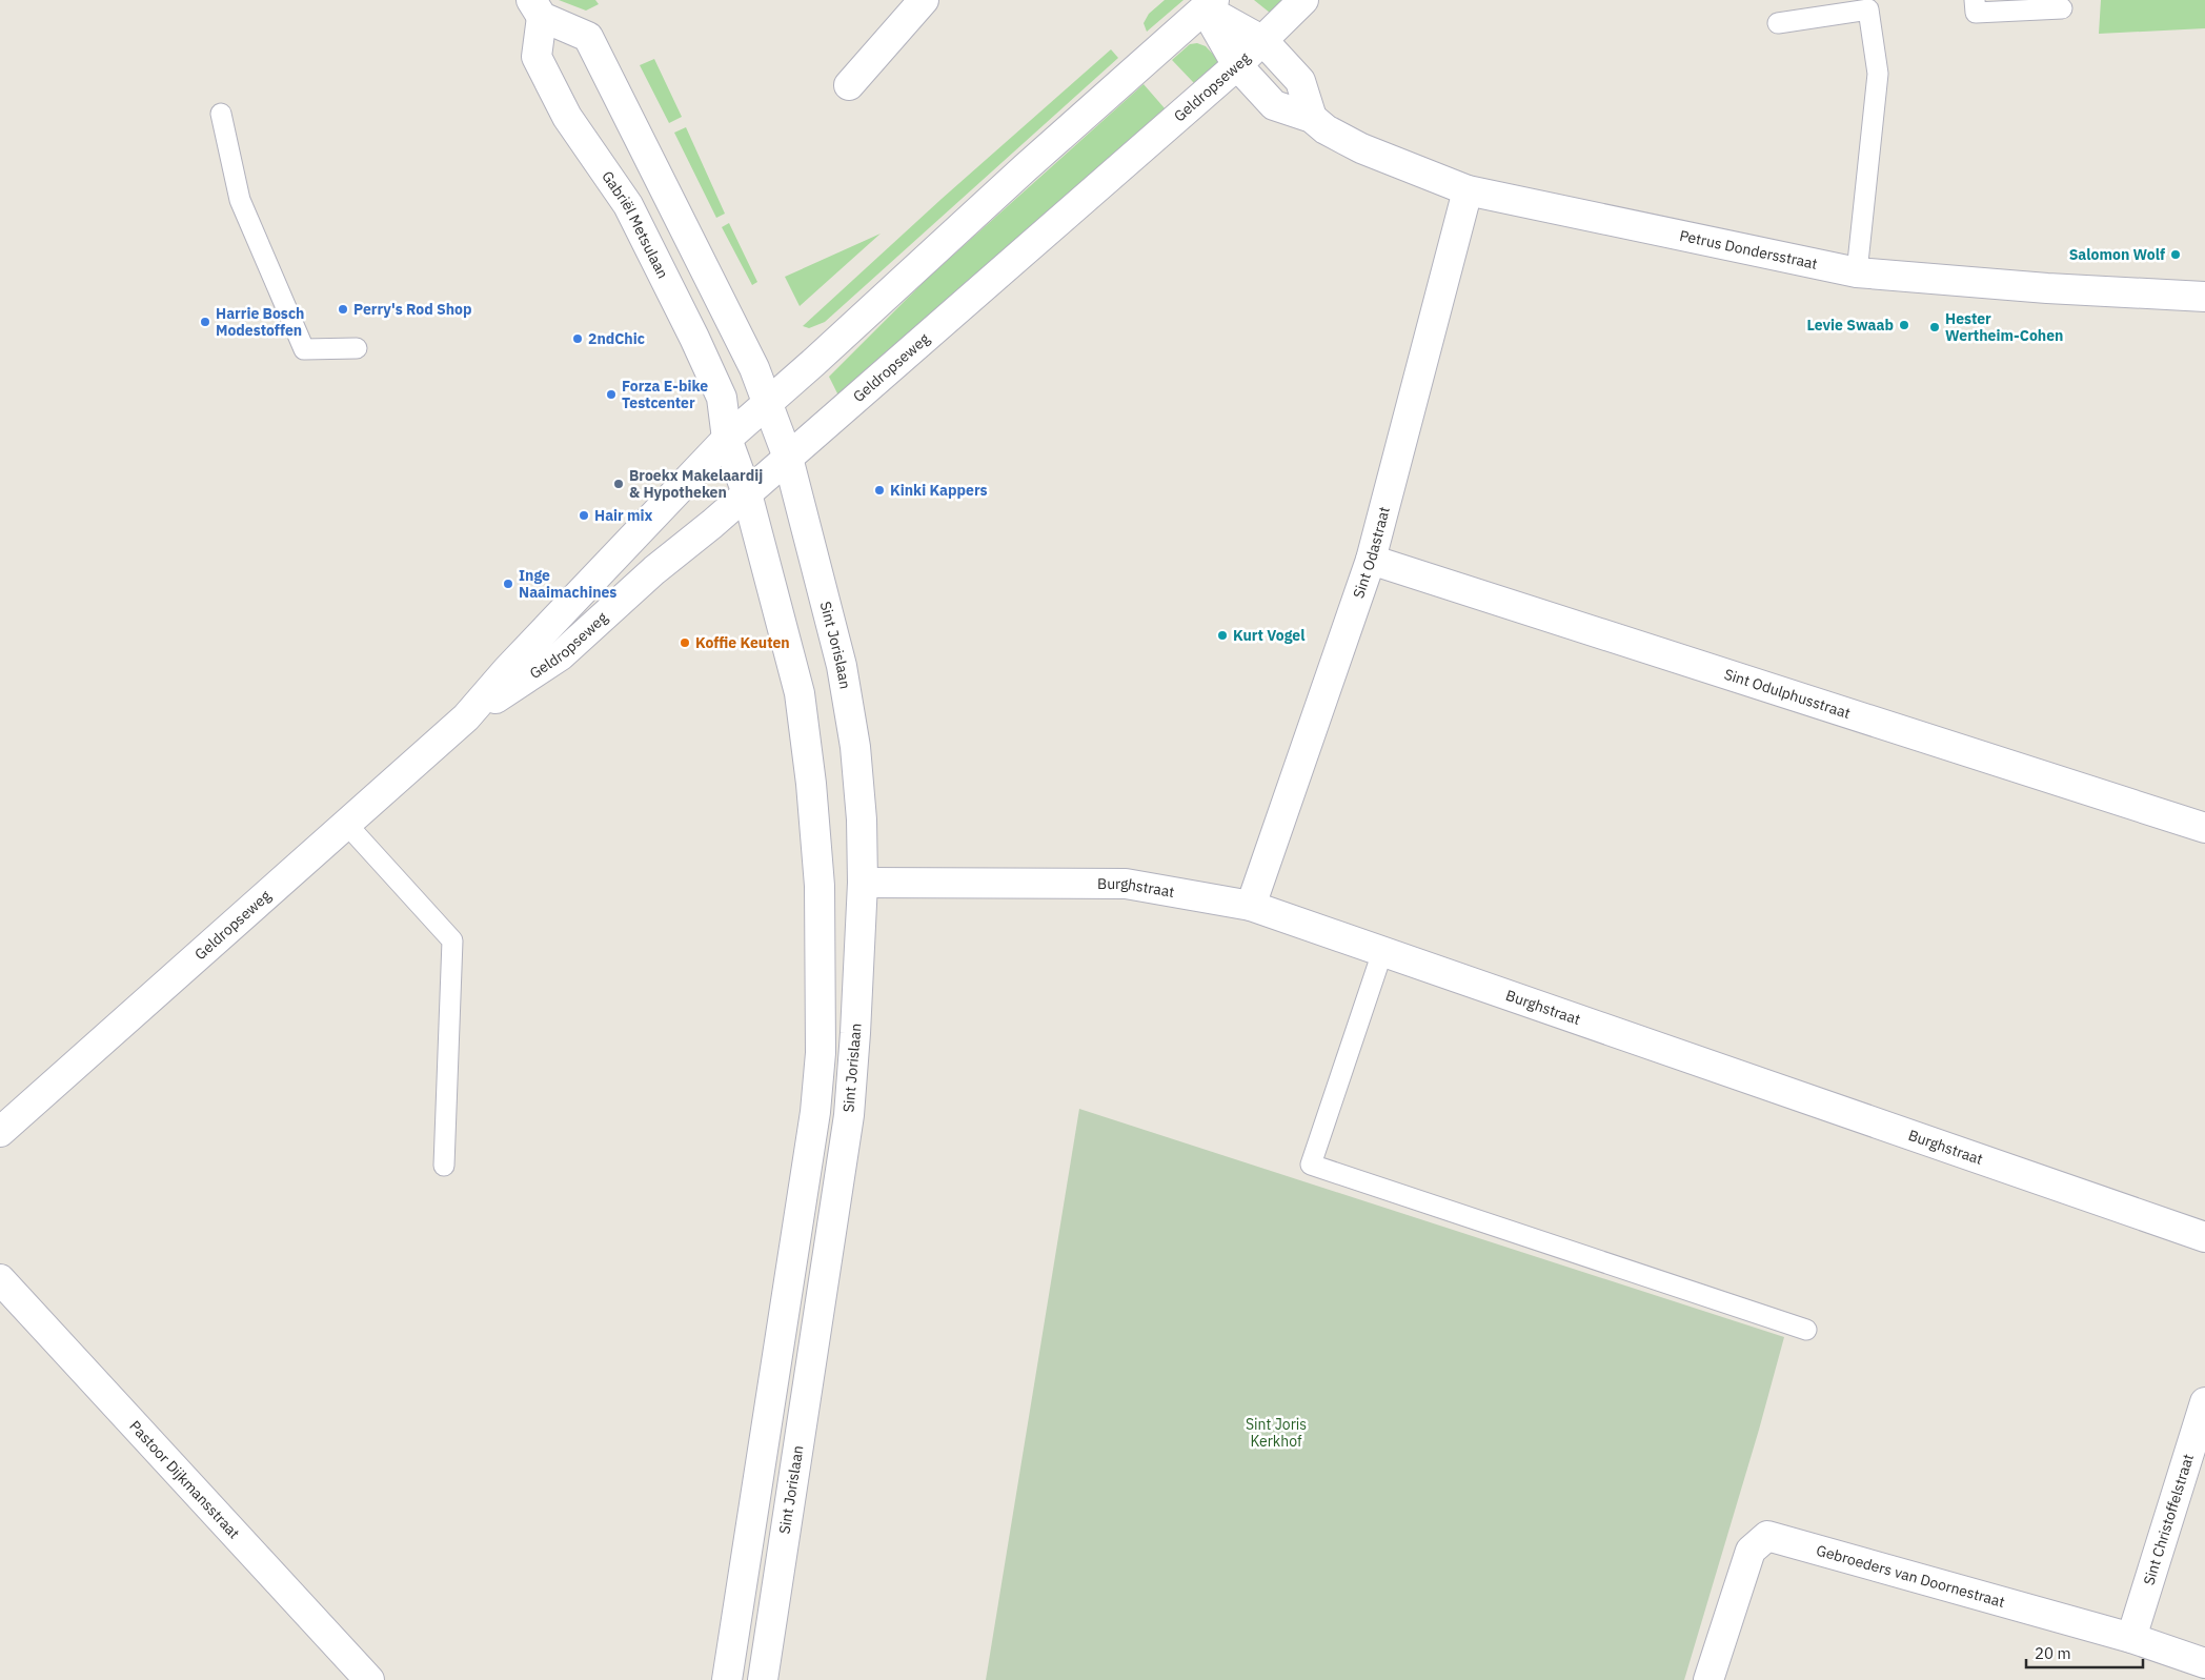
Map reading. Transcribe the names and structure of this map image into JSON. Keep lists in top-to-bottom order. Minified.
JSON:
{"streets":{"street":["Geldropseweg","Gabriël Metsulaan","Petrus Dondersstraat","Sint Odastraat","Sint Jorislaan","Sint Odulphusstraat","Burghstraat","Pastoor Dijkmansstraat","Sint Christoffelstraat","Gebroeders van Doornestraat"]},"crossings":[["Geldropseweg","Gabriël Metsulaan"],["Geldropseweg","Petrus Dondersstraat"],["Geldropseweg","Sint Jorislaan"],["Gabriël Metsulaan","Sint Jorislaan"],["Petrus Dondersstraat","Sint Odastraat"],["Sint Odastraat","Sint Odulphusstraat"],["Sint Odastraat","Burghstraat"],["Sint Jorislaan","Burghstraat"],["Sint Christoffelstraat","Gebroeders van Doornestraat"]],"parks":["Sint Joris Kerkhof"],"places":["Salomon Wolf","Perry's Rod Shop","Harrie Bosch Modestoffen","Levie Swaab","Hester Wertheim-Cohen","2ndChic","Forza E-bike Testcenter","Broekx Makelaardij & Hypotheken","Kinki Kappers","Hair mix","Inge Naaimachines","Kurt Vogel","Koffie Keuten"],"scale_bar":"20 m"}
